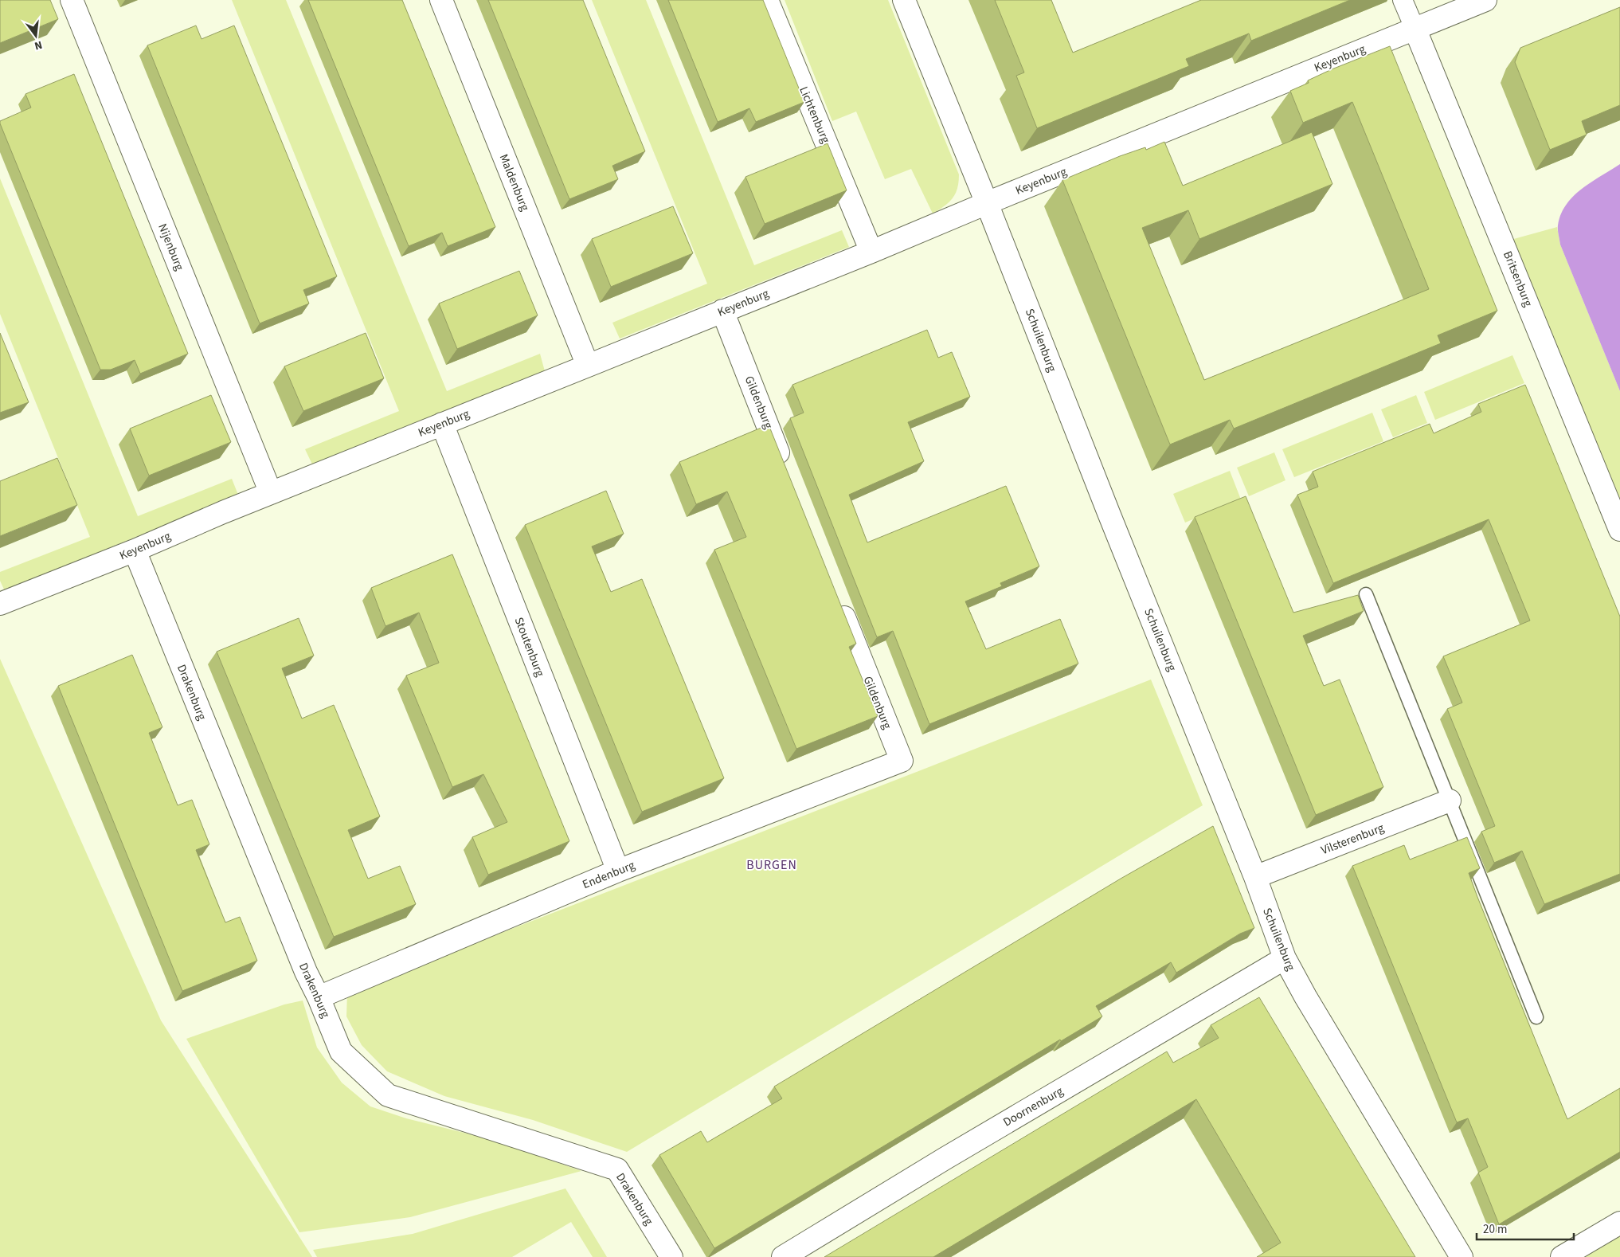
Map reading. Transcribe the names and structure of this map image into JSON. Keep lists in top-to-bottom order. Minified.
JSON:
{"streets":{"street":["Keyenburg","Lichtenburg","Maldenburg","Nijenburg","Britsenburg","Schuilenburg","Gildenburg","Stoutenburg","Drakenburg","Vilsterenburg","Endenburg","Doornenburg"]},"crossings":[["Keyenburg","Lichtenburg"],["Keyenburg","Maldenburg"],["Keyenburg","Nijenburg"],["Keyenburg","Britsenburg"],["Keyenburg","Schuilenburg"],["Keyenburg","Gildenburg"],["Keyenburg","Stoutenburg"],["Keyenburg","Drakenburg"],["Schuilenburg","Vilsterenburg"],["Schuilenburg","Doornenburg"],["Gildenburg","Endenburg"],["Stoutenburg","Endenburg"],["Drakenburg","Endenburg"]],"districts":["BURGEN"],"scale_bar":"20 m","north":"bottom"}
